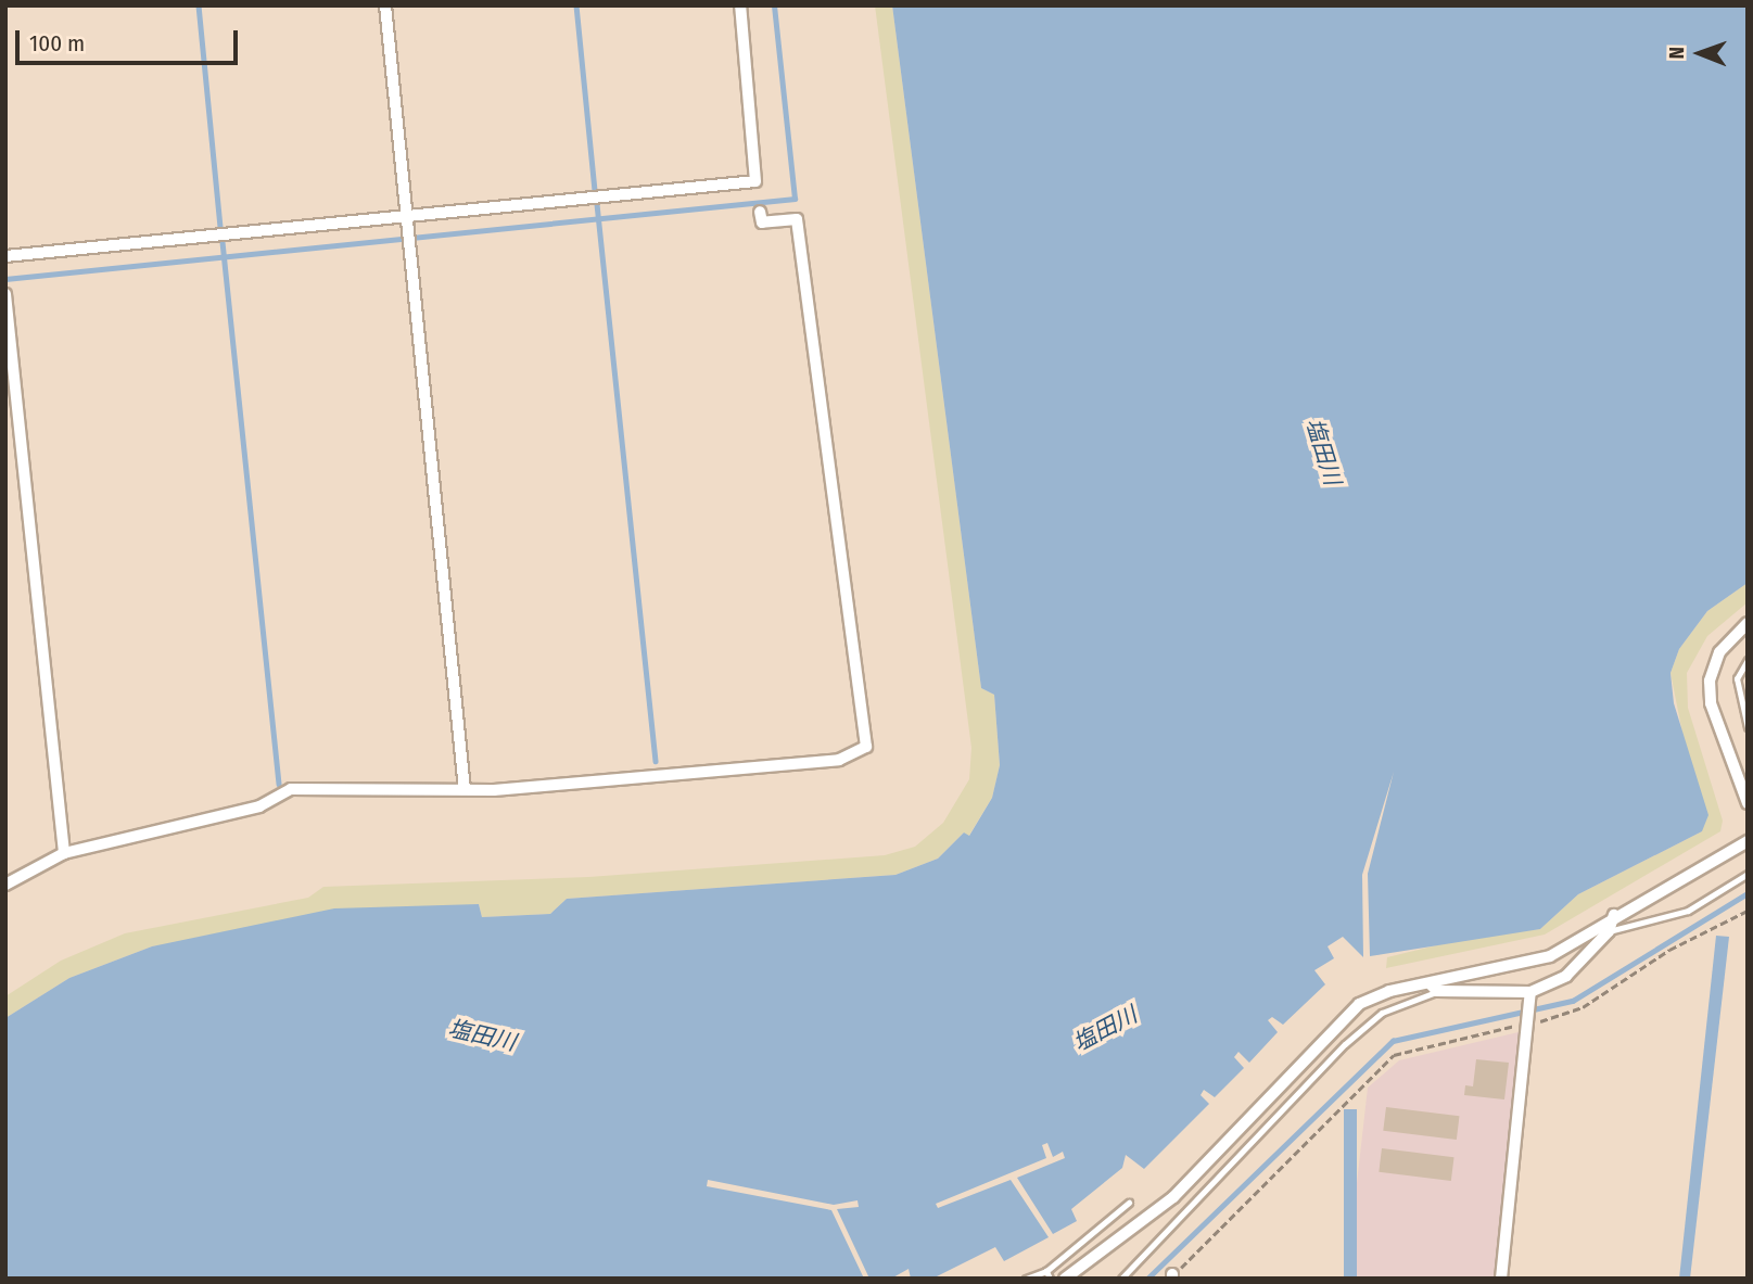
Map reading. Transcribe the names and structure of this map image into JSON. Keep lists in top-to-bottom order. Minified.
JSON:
{"water":["塩田川"],"scale_bar":"100 m","north":"left"}
